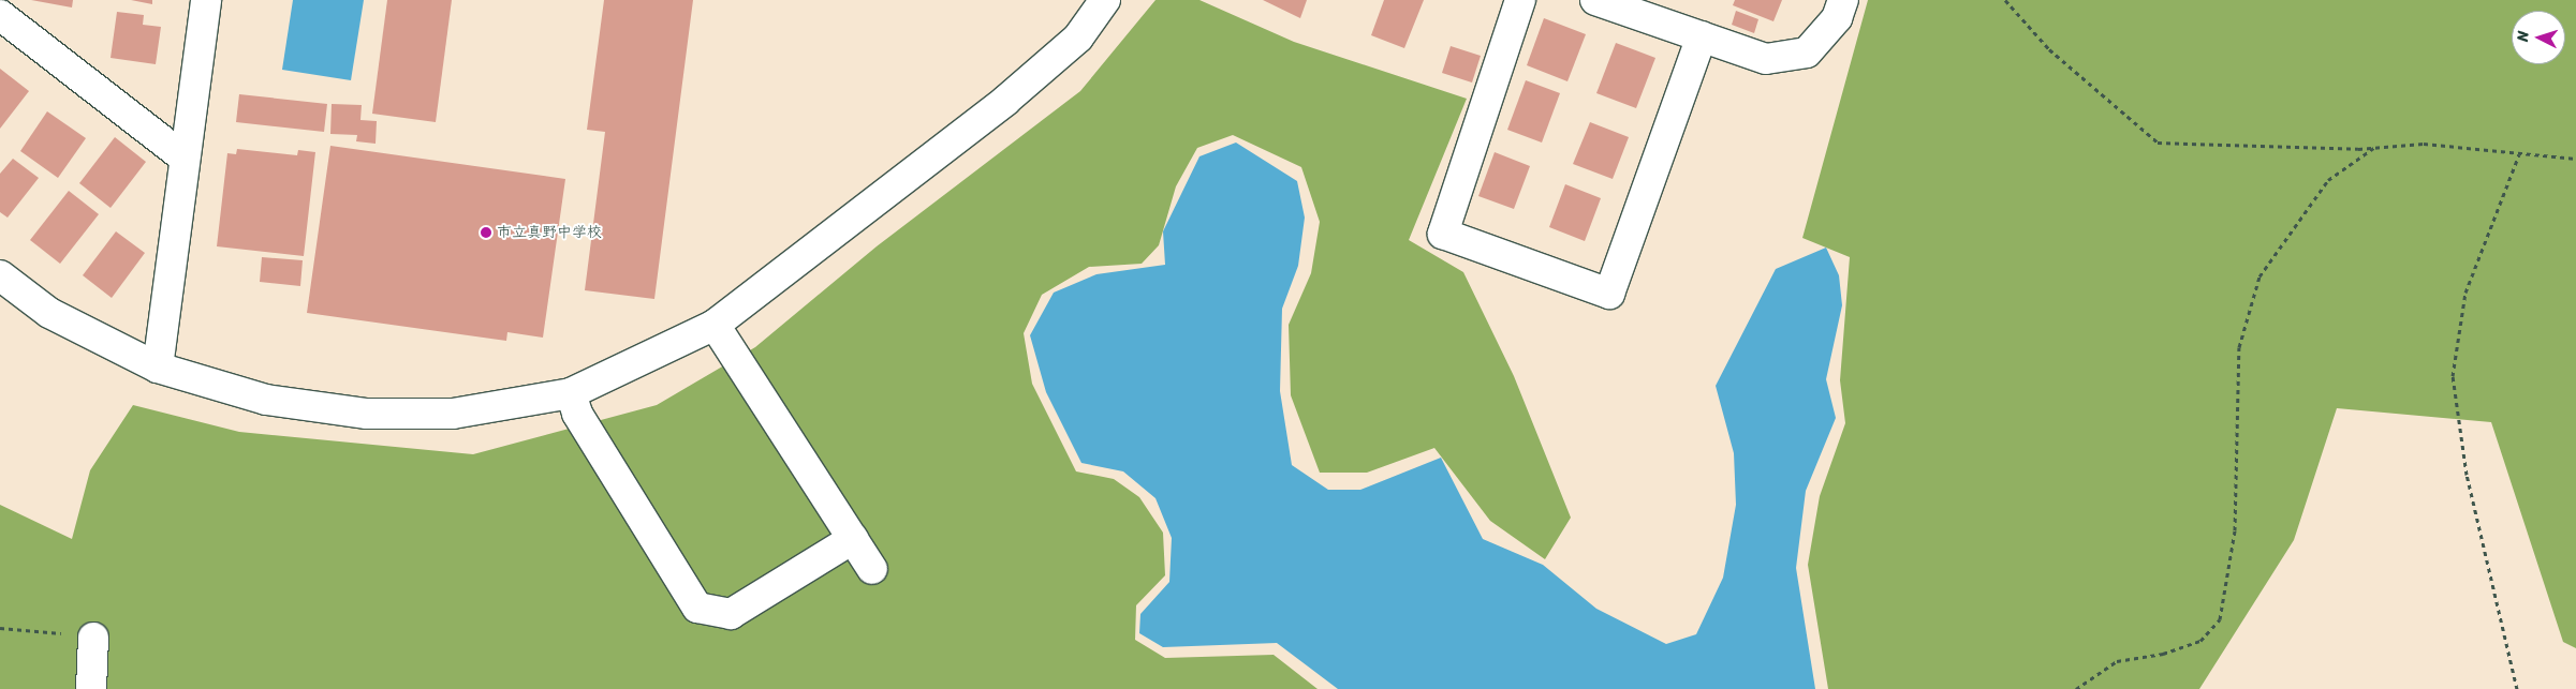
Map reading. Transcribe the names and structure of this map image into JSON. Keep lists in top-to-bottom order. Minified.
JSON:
{"places":["市立真野中学校"],"north":"left"}
